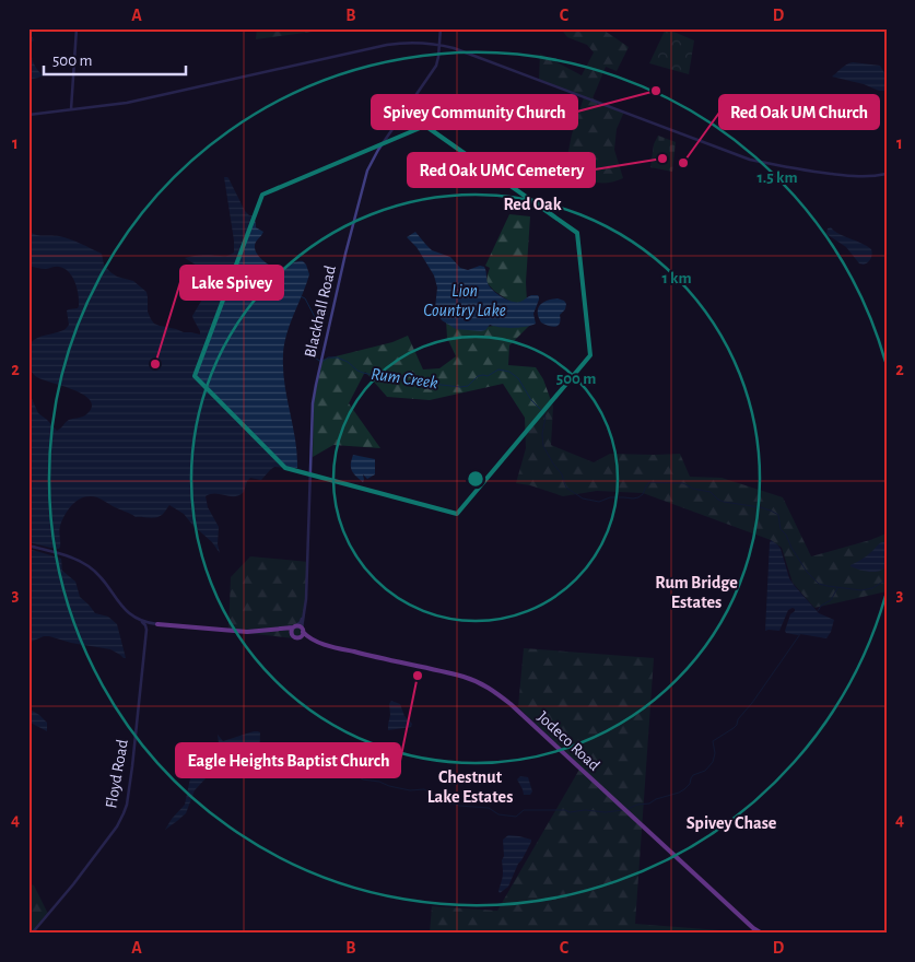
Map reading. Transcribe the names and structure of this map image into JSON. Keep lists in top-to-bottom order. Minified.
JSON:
{"streets":{"main road":["Jodeco Road"],"street":["Blackhall Road","Floyd Road"]},"crossings":[["Blackhall Road","Jodeco Road"]],"districts":["Red Oak","Rum Bridge Estates","Chestnut Lake Estates","Spivey Chase"],"water":["Lion Country Lake","Rum Creek"],"places":["Spivey Community Church","Red Oak UMC Cemetery","Red Oak UM Church","Lake Spivey","Eagle Heights Baptist Church"],"scale_bar":"500 m","grid":{"columns":["A","B","C","D"],"rows":["1","2","3","4"]},"rings":["1.5 km","1 km","500 m"]}
